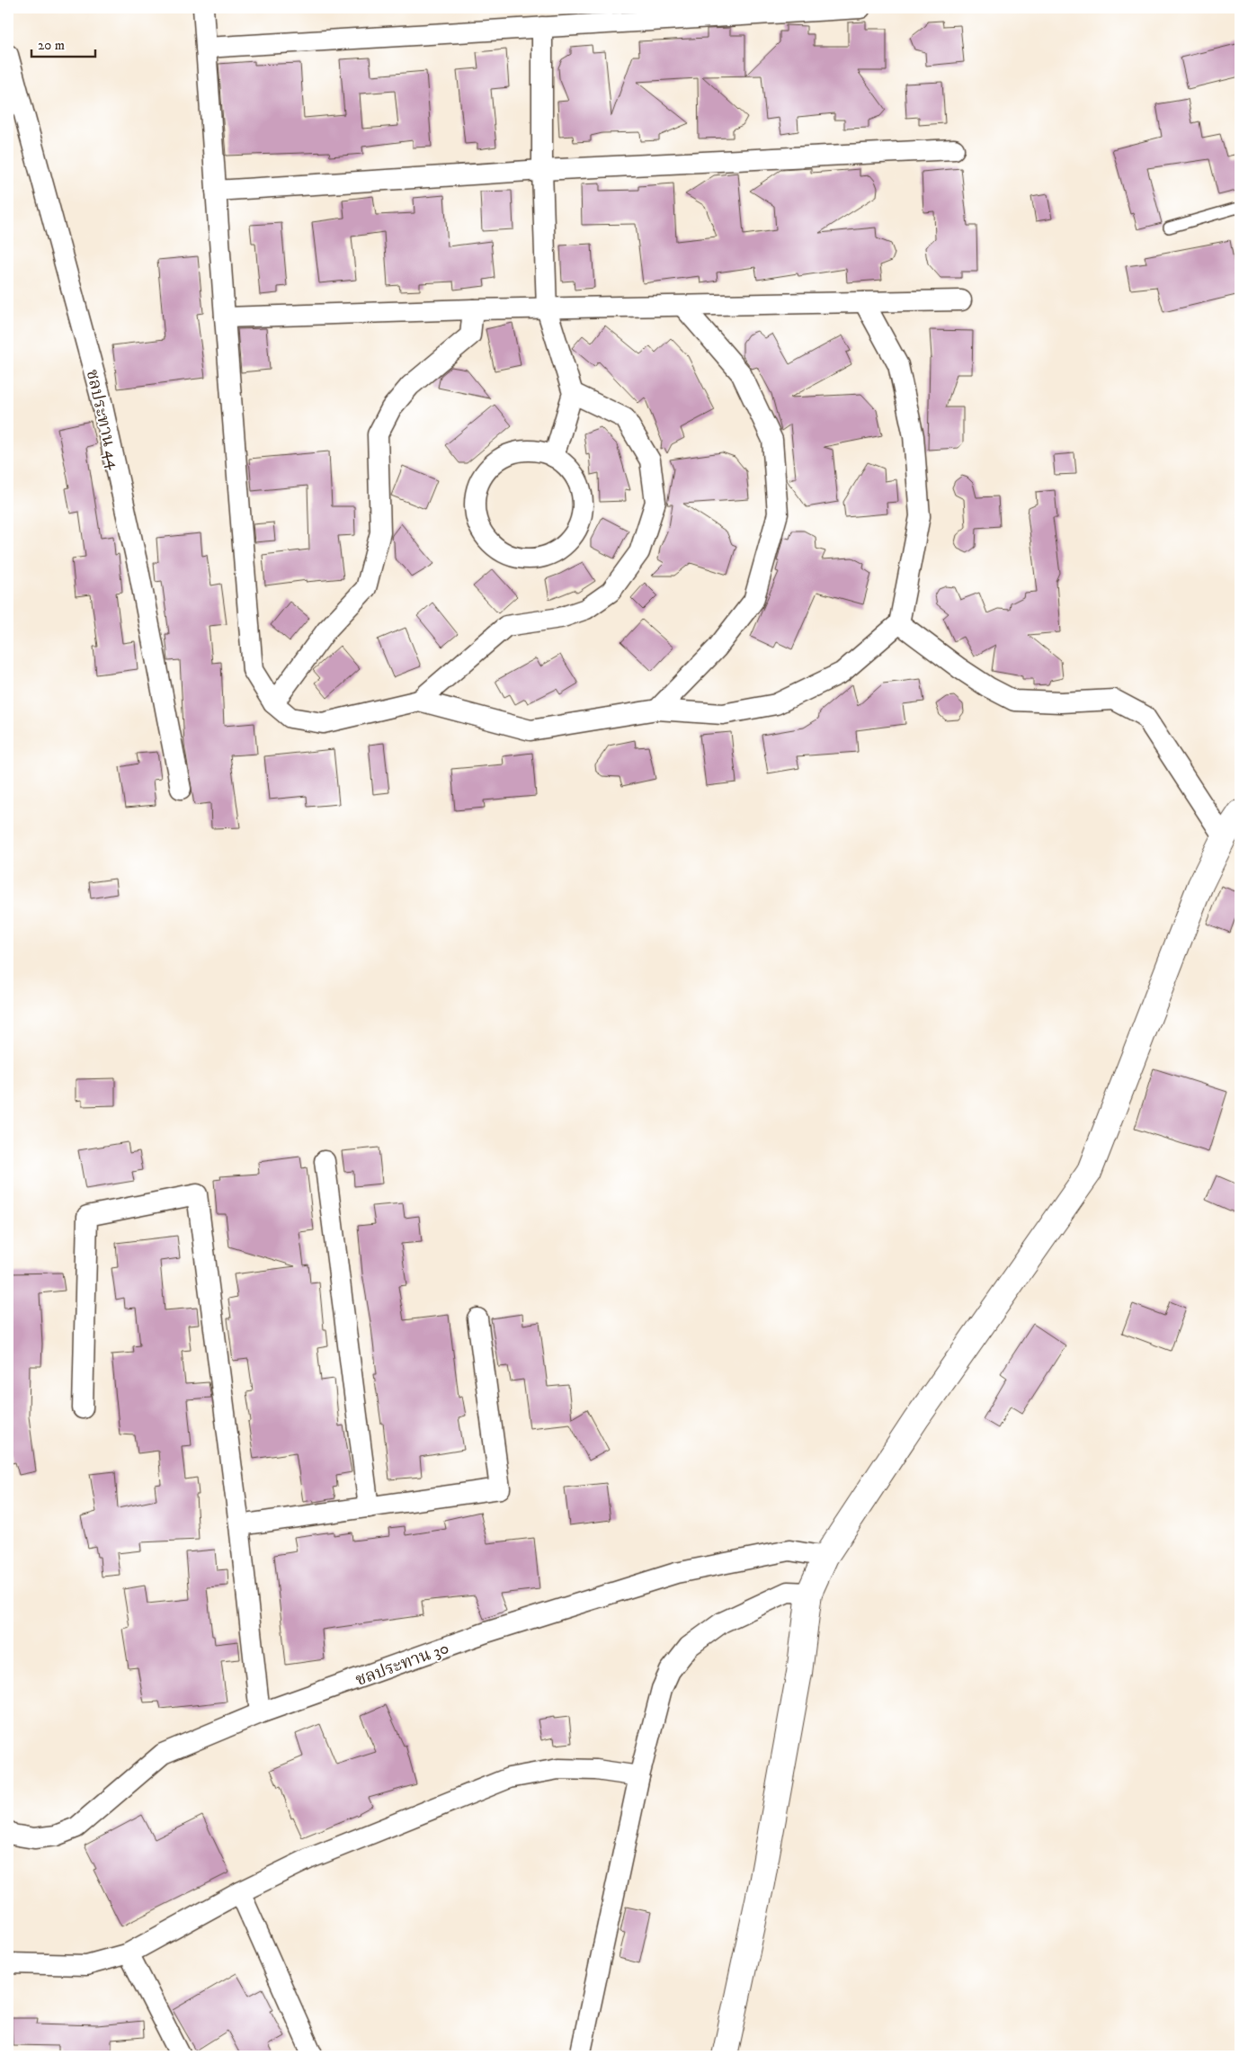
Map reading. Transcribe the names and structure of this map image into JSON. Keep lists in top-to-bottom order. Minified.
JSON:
{"streets":{"street":["ชลประทาน 44","ชลประทาน 30"]},"scale_bar":"20 m"}
